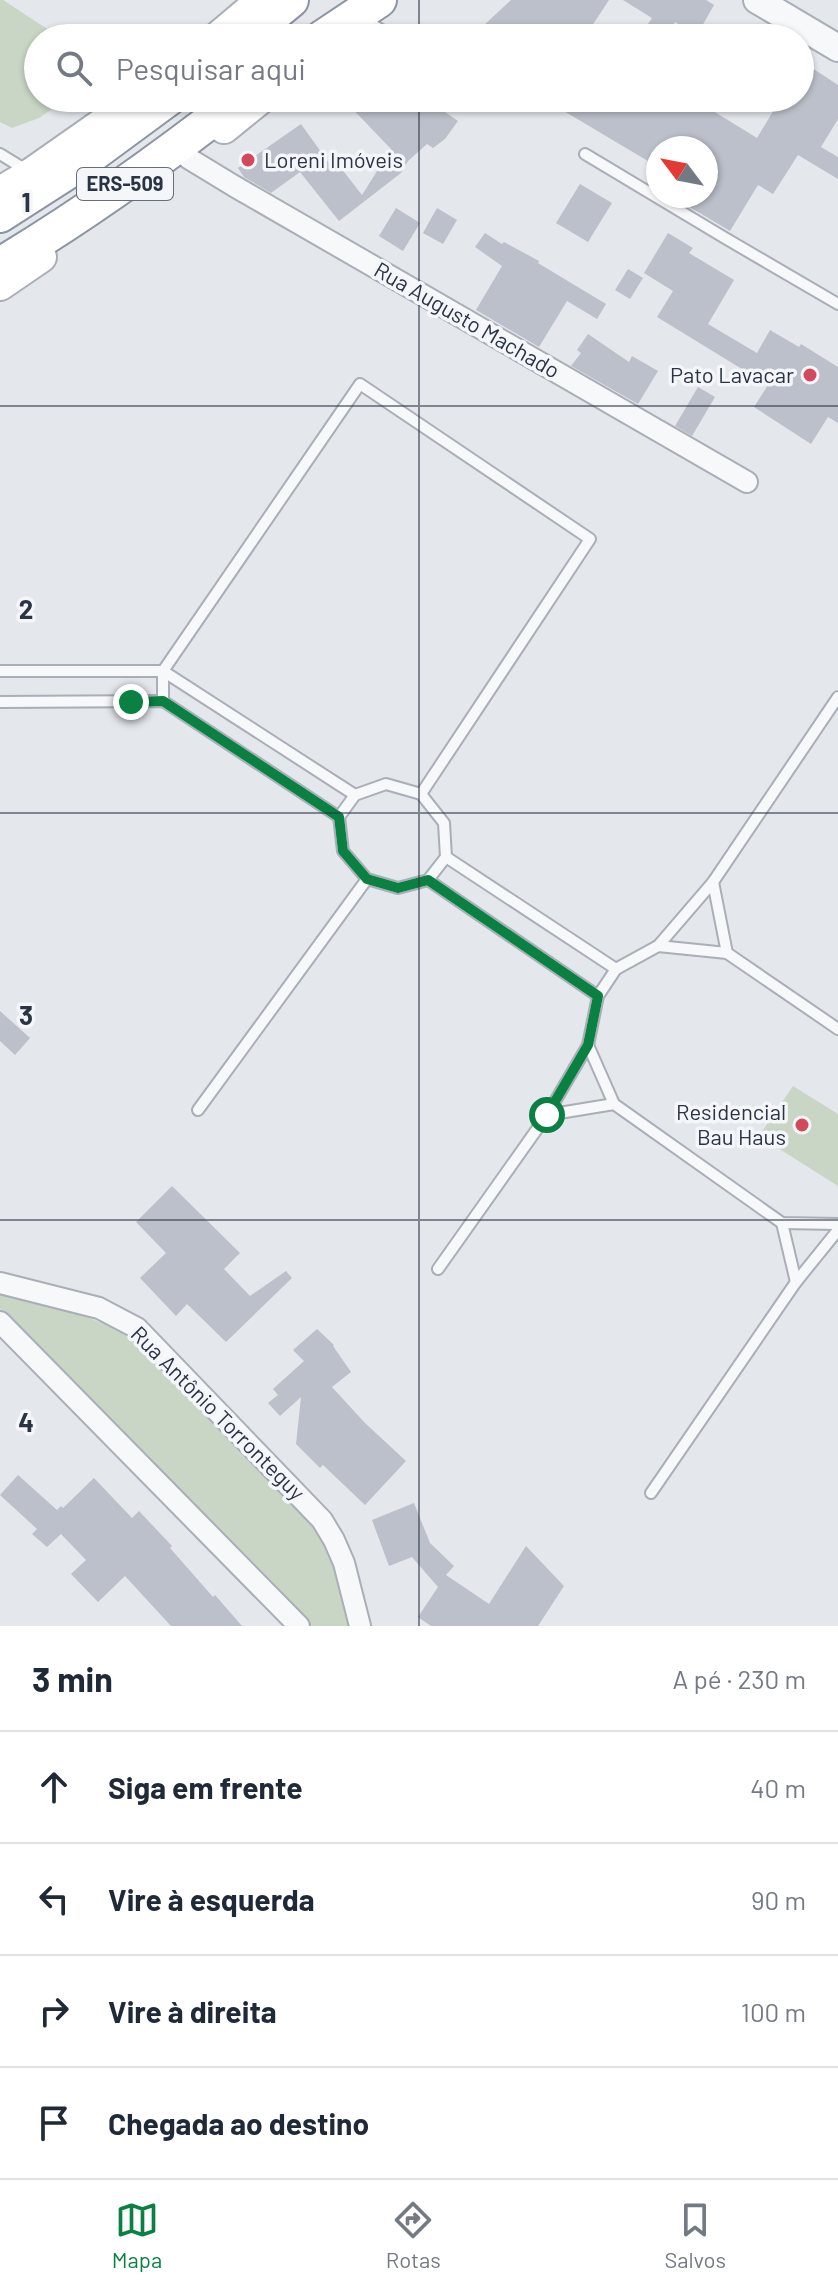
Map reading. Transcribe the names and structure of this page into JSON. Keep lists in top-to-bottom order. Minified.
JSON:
{"streets":{"highway":["ERS-509"],"street":["Rua Augusto Machado","Rua Antônio Torronteguy"]},"crossings":[["ERS-509","Rua Augusto Machado"]],"places":["Loreni Imóveis","Pato Lavacar","Residencial Bau Haus"],"north":"top left","page":{"search":"Pesquisar aqui","heading":["3 min","A pé · 230 m"],"list":[["Siga em frente","40 m"],["Vire à esquerda","90 m"],["Vire à direita","100 m"],"Chegada ao destino"],"nav":["Mapa","Rotas","Salvos"]},"grid":{"rows":["1","2","3","4"]}}
